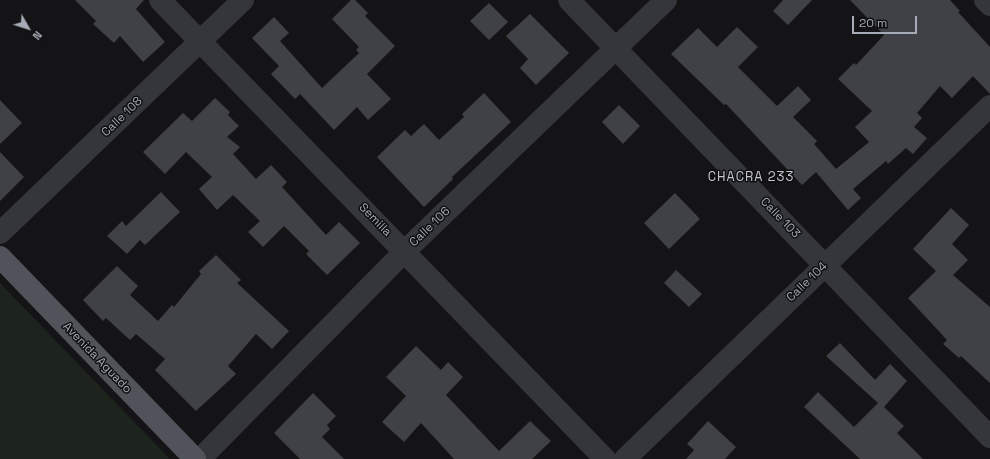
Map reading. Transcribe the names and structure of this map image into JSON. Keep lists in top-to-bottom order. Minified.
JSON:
{"streets":{"main road":["Avenida Aguado"],"street":["Calle 108","Calle 103","Semilla","Calle 106","Calle 104"]},"crossings":[["Calle 108","Semilla"],["Calle 103","Calle 106"],["Calle 103","Calle 104"],["Semilla","Calle 106"]],"districts":["CHACRA 233"],"scale_bar":"20 m","north":"bottom right"}
